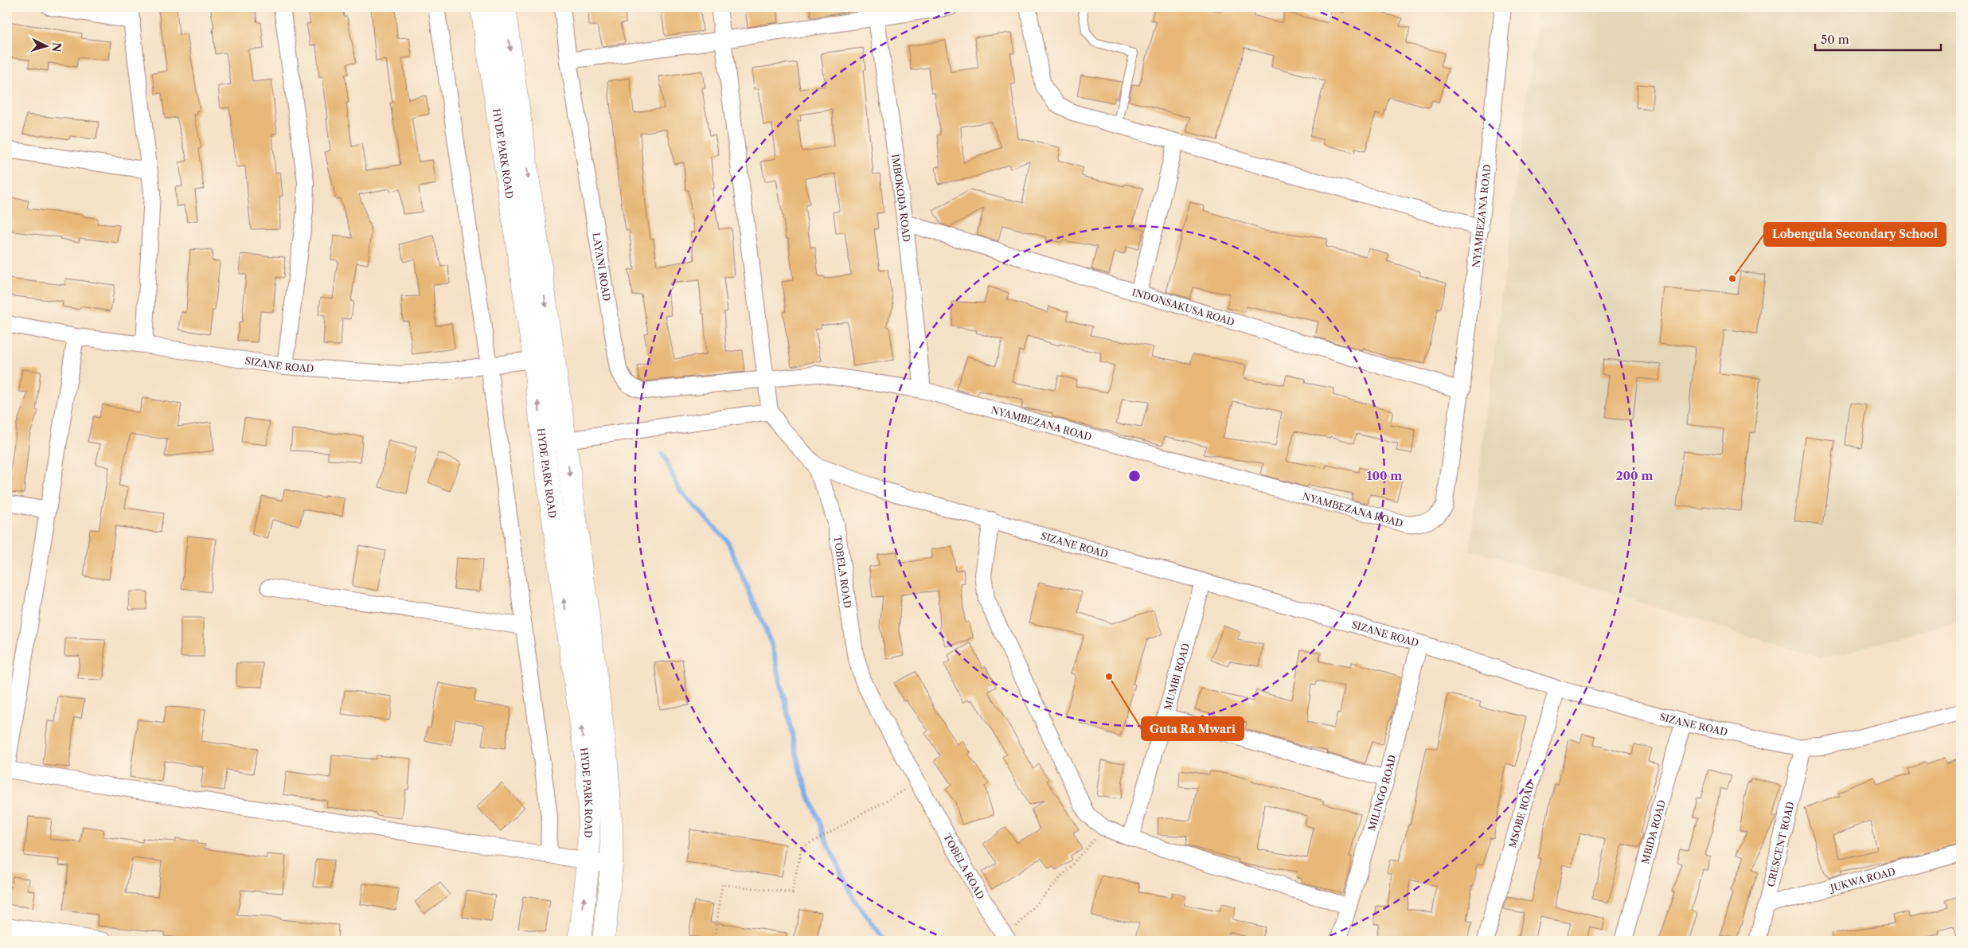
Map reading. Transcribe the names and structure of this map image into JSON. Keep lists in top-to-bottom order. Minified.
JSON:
{"streets":{"street":["HYDE PARK ROAD","IMBOKODA ROAD","NYAMBEZANA ROAD","LAYANI ROAD","INDONSAKUSA ROAD","SIZANE ROAD","TOBELA ROAD","MUMBI ROAD","MILINGO ROAD","MSOBE ROAD","MBIDA ROAD","CRESCENT ROAD","JUKWA ROAD"]},"crossings":[["HYDE PARK ROAD","SIZANE ROAD"],["IMBOKODA ROAD","NYAMBEZANA ROAD"],["IMBOKODA ROAD","INDONSAKUSA ROAD"],["NYAMBEZANA ROAD","LAYANI ROAD"],["NYAMBEZANA ROAD","INDONSAKUSA ROAD"],["SIZANE ROAD","TOBELA ROAD"],["SIZANE ROAD","MUMBI ROAD"],["SIZANE ROAD","MILINGO ROAD"],["SIZANE ROAD","MSOBE ROAD"],["SIZANE ROAD","MBIDA ROAD"],["SIZANE ROAD","CRESCENT ROAD"],["CRESCENT ROAD","JUKWA ROAD"]],"places":["Lobengula Secondary School","Guta Ra Mwari"],"scale_bar":"50 m","north":"right","rings":["100 m","200 m"]}
